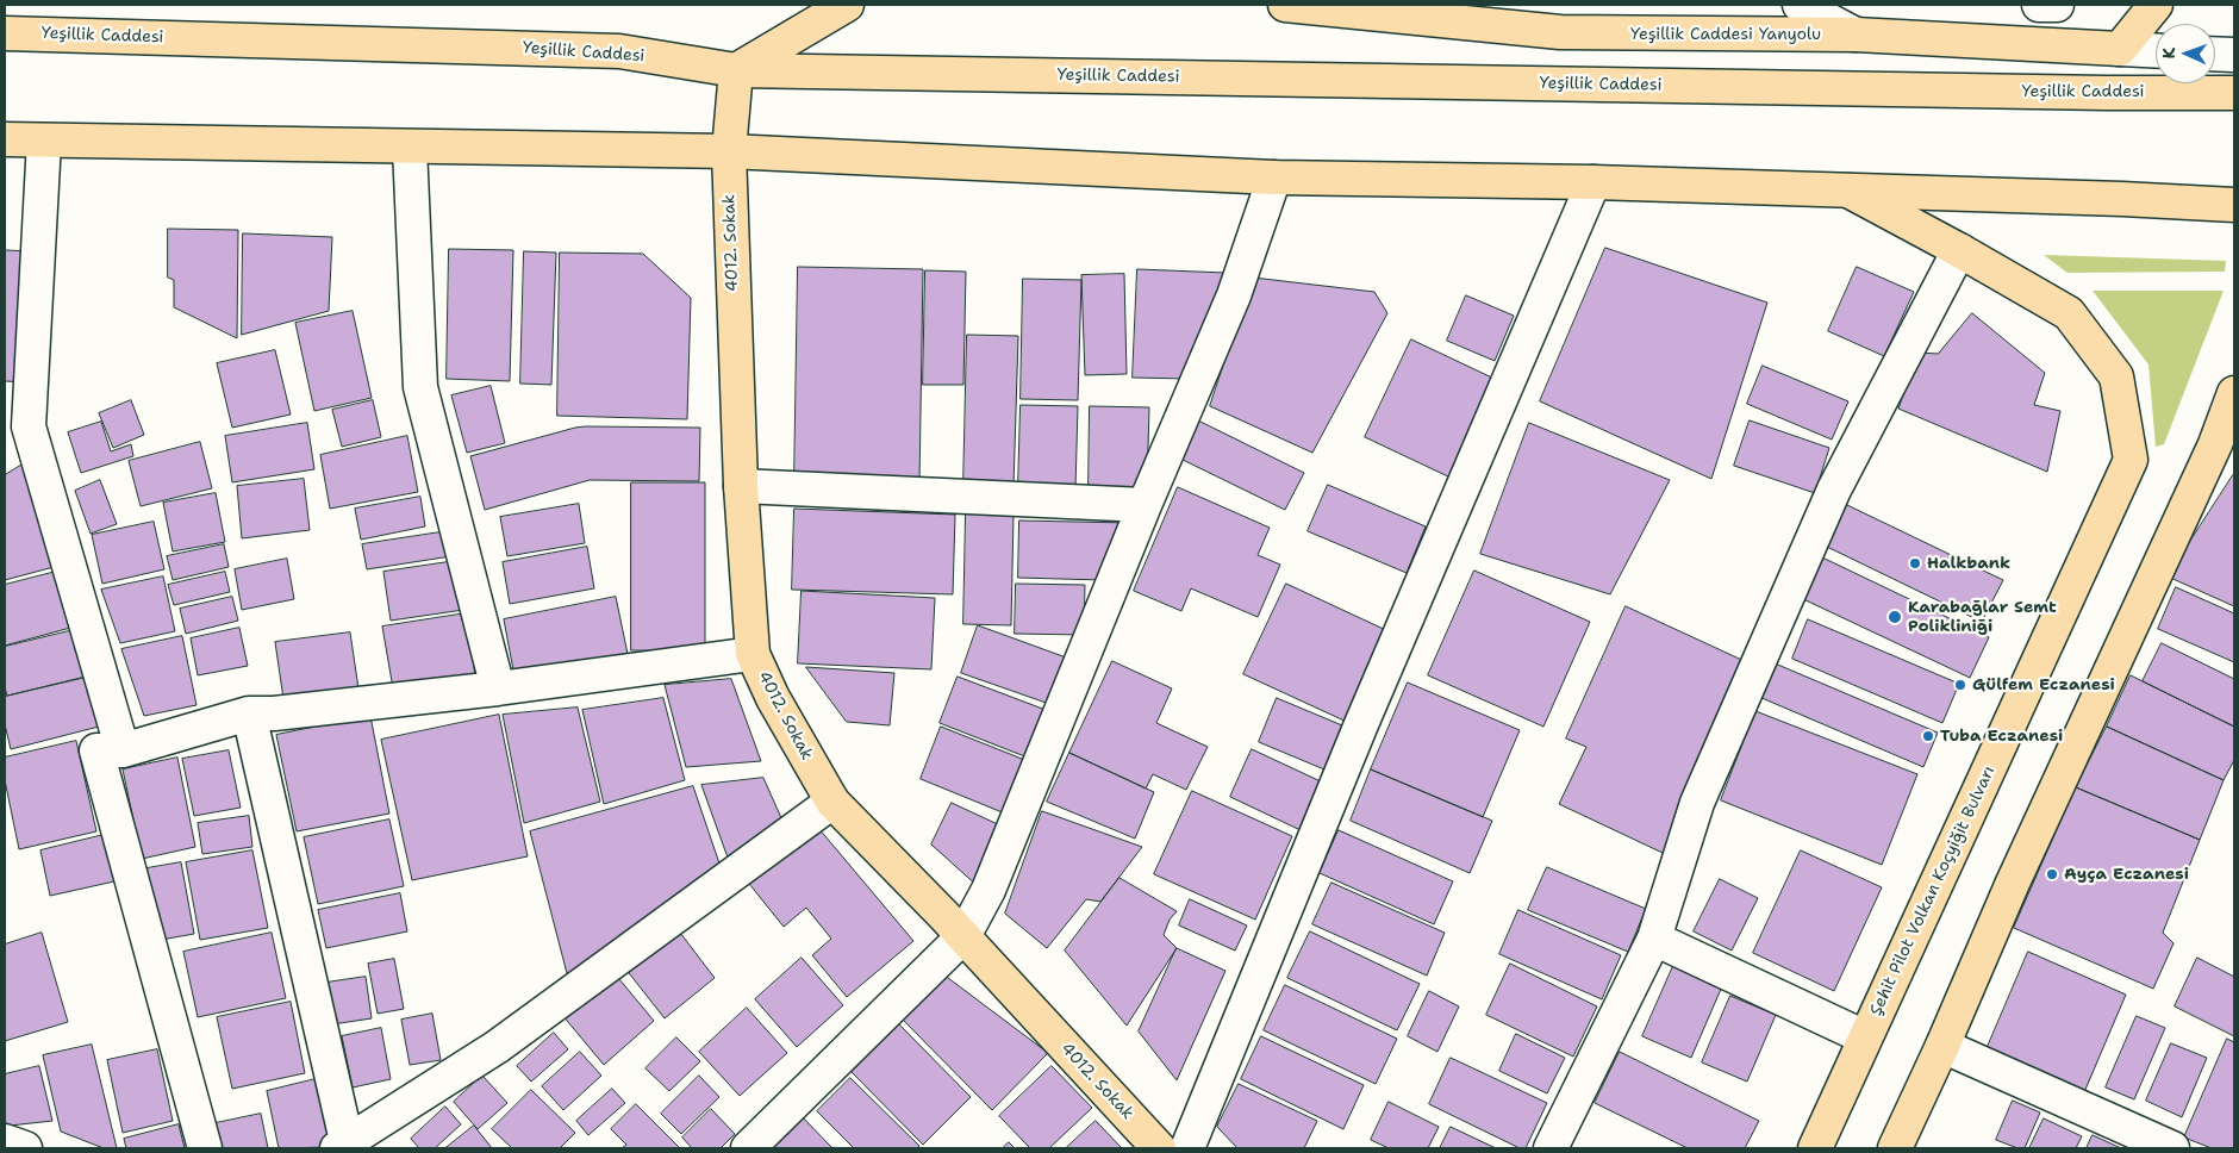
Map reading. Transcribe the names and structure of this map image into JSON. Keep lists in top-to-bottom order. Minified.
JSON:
{"streets":{"main road":["Yeşillik Caddesi Yanyolu","Yeşillik Caddesi","4012. Sokak","Şehit Pilot Volkan Koçyiğit Bulvarı"]},"crossings":[["Yeşillik Caddesi","4012. Sokak"]],"places":["Halkbank","Karabağlar Semt Polikliniği","Gülfem Eczanesi","Tuba Eczanesi","Ayça Eczanesi"],"north":"left"}
